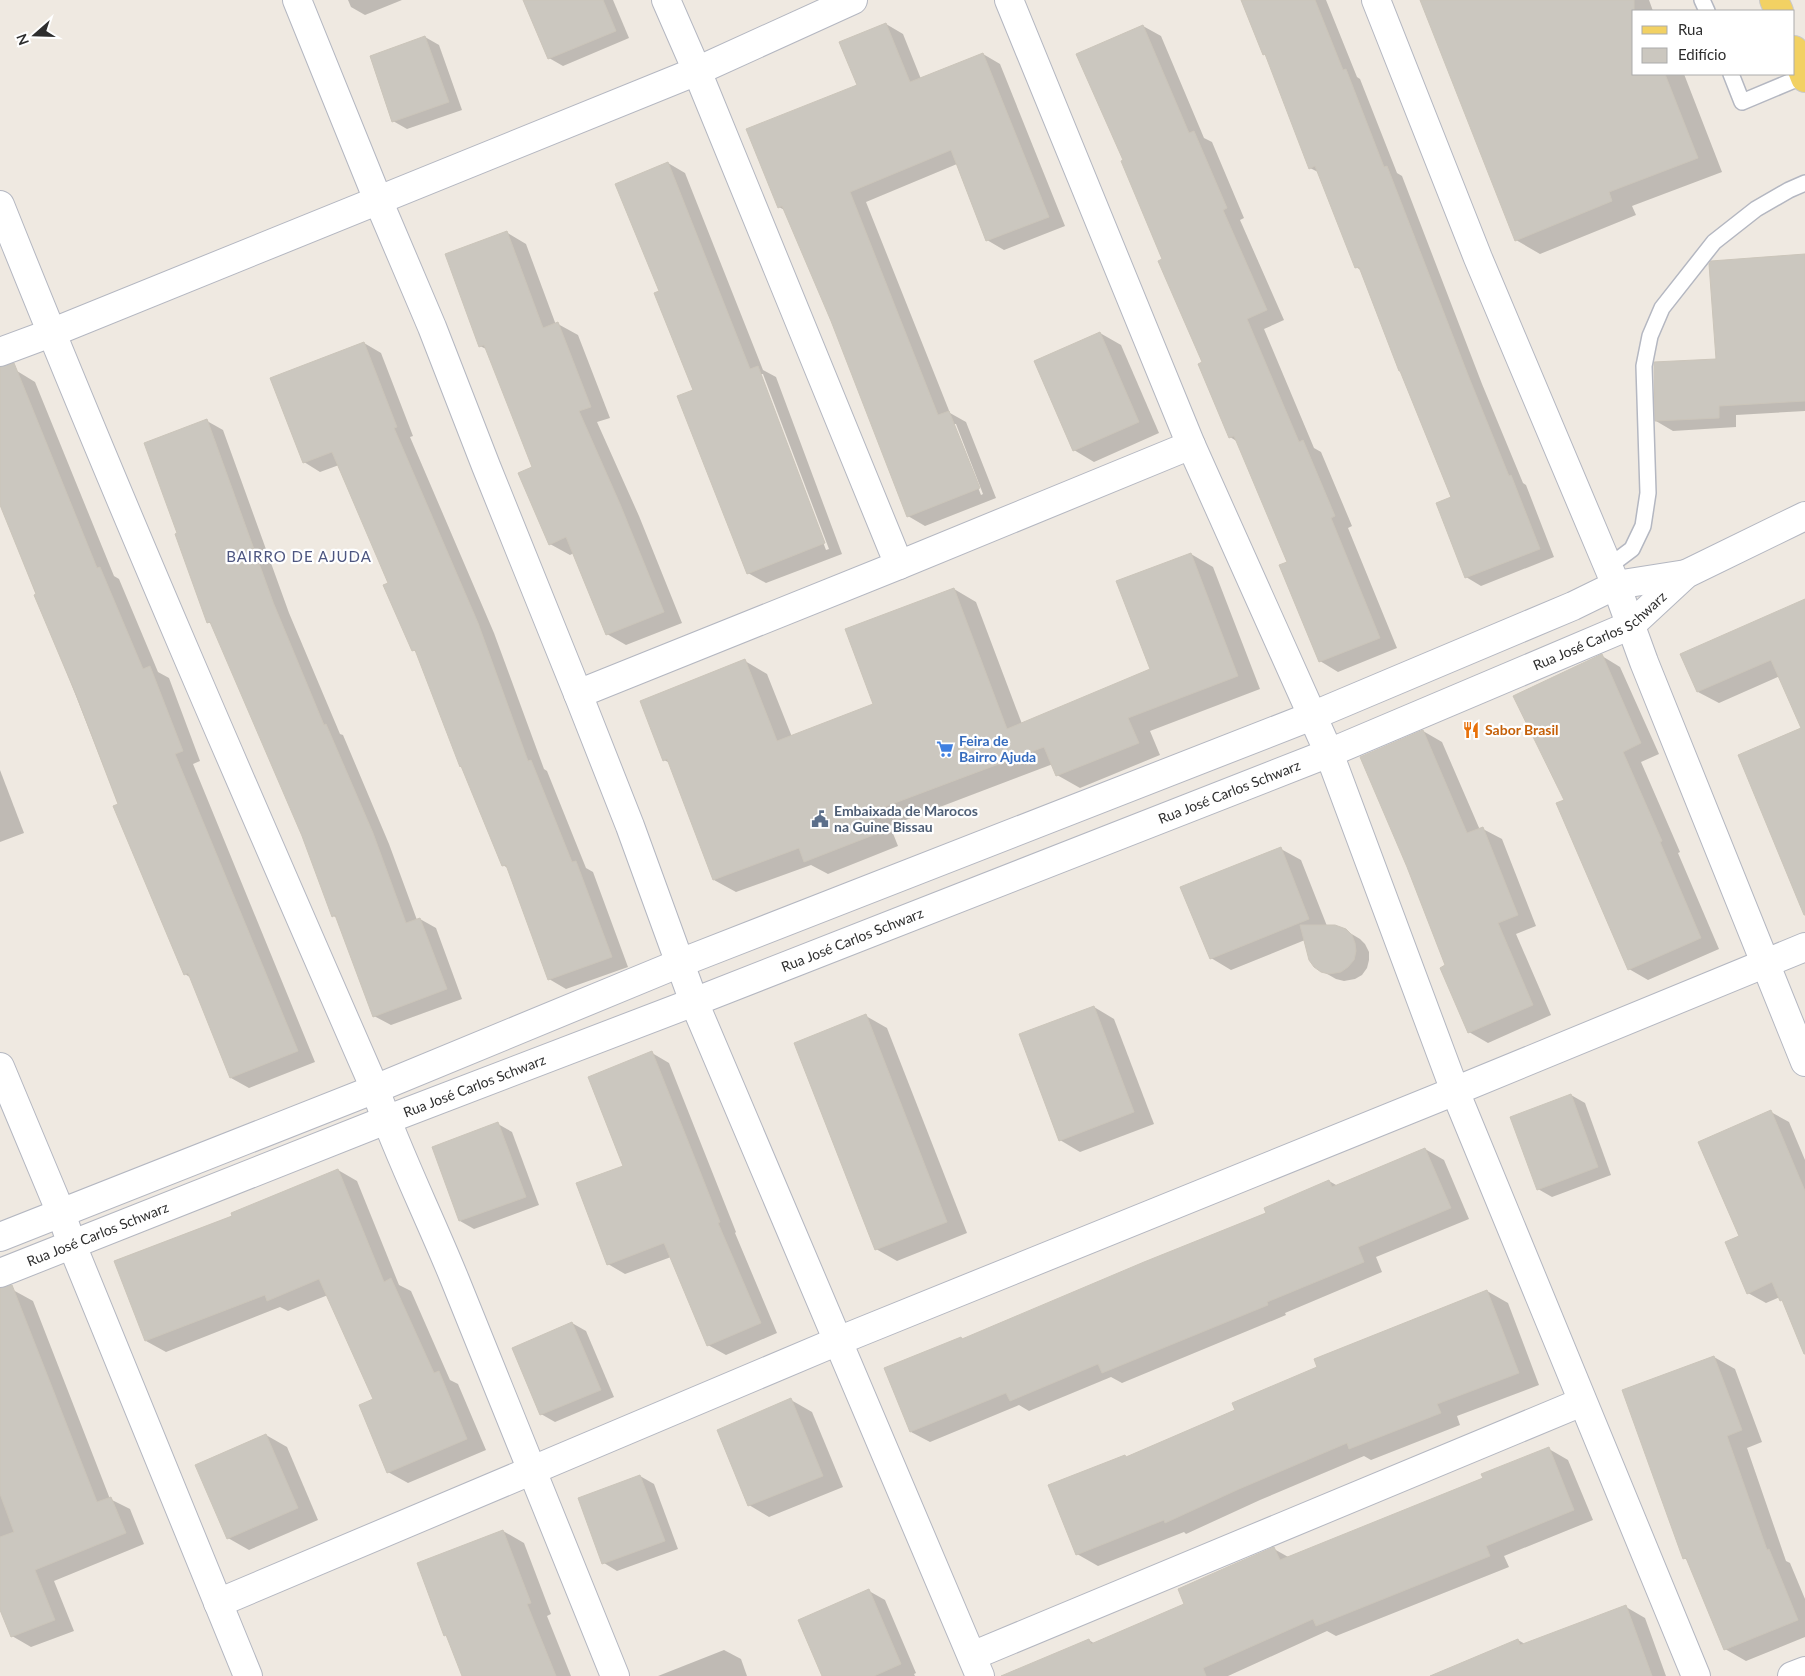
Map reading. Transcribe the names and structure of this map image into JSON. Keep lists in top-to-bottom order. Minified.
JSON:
{"streets":{"street":["Rua José Carlos Schwarz"]},"districts":["BAIRRO DE AJUDA"],"places":{"restaurant":["Sabor Brasil"],"supermarket":["Feira de Bairro Ajuda"],"public building":["Embaixada de Marocos na Guine Bissau"]},"legend":["Rua","Edifício"],"north":"left"}
